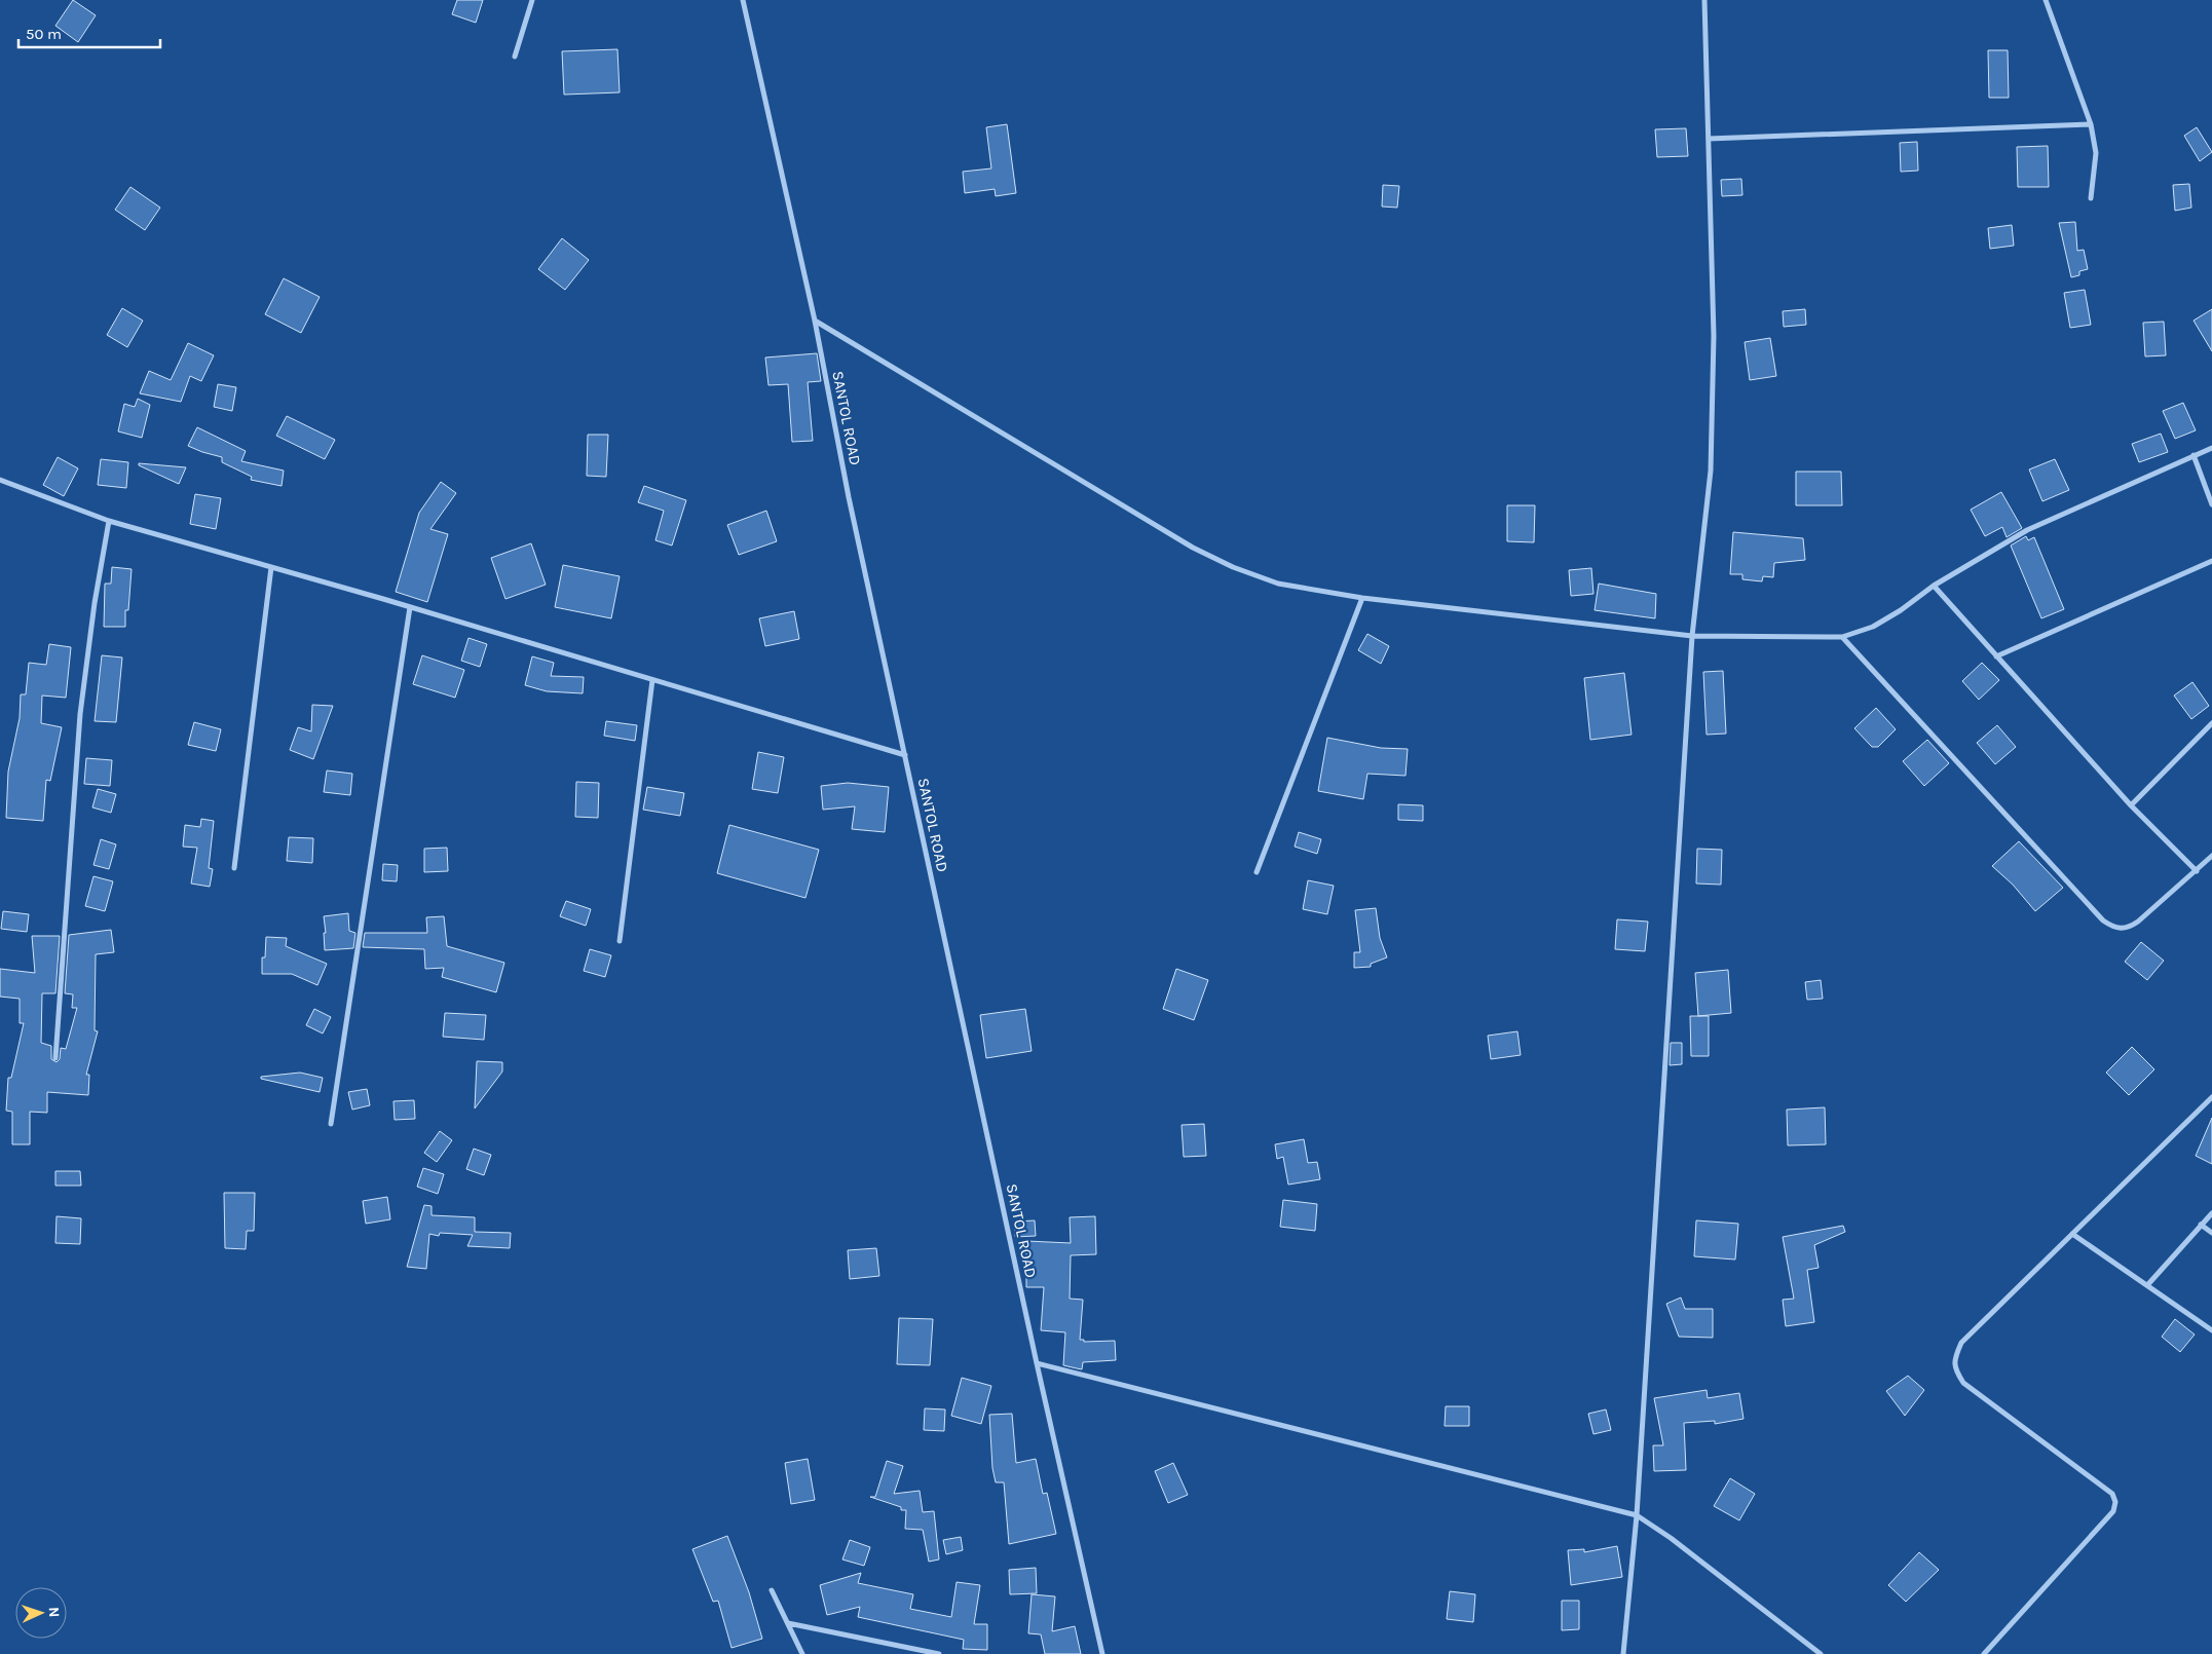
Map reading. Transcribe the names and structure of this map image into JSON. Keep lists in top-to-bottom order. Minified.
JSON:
{"streets":{"street":["SANTOL ROAD"]},"scale_bar":"50 m","north":"right"}
